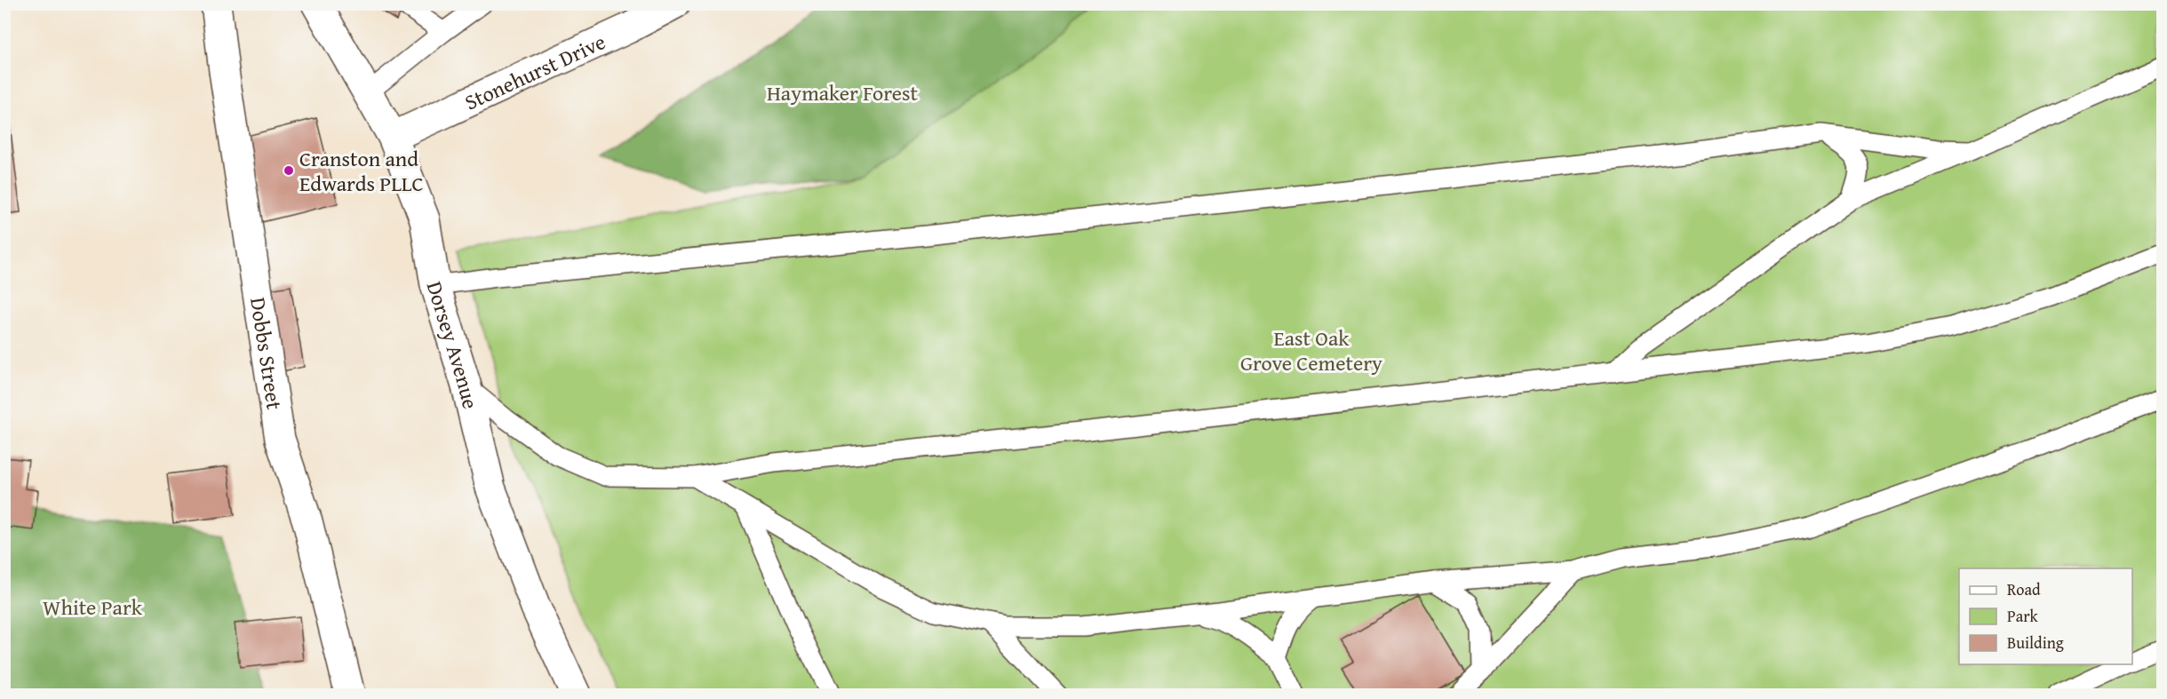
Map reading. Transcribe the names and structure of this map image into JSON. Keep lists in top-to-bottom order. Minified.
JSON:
{"streets":{"street":["Stonehurst Drive","Dorsey Avenue","Dobbs Street"]},"crossings":[["Stonehurst Drive","Dorsey Avenue"]],"parks":["Haymaker Forest","East Oak Grove Cemetery","White Park"],"places":["Cranston and Edwards PLLC"],"legend":["Road","Park","Building"]}
